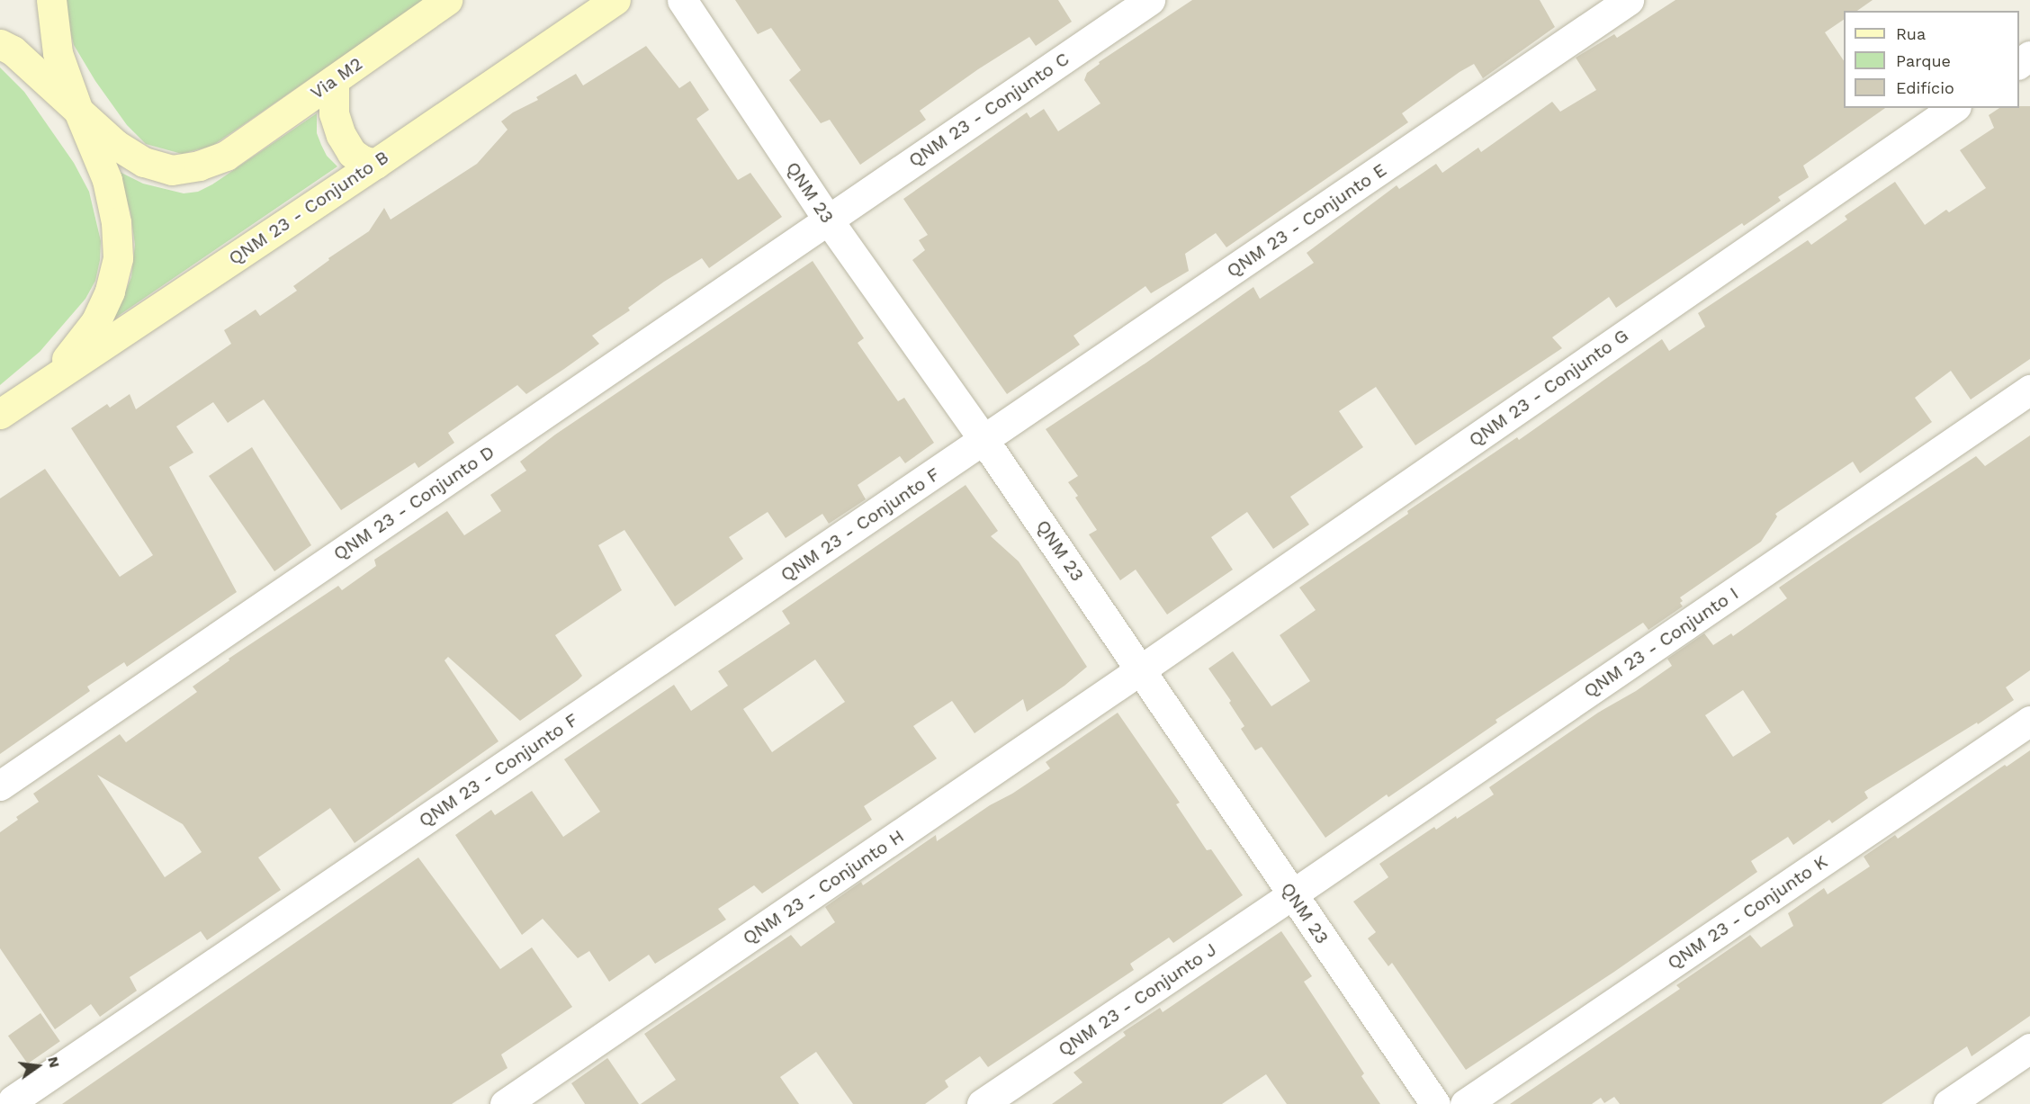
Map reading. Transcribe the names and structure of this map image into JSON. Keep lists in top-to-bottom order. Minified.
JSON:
{"streets":{"main road":["Via M2","QNM 23 - Conjunto B"],"street":["QNM 23 - Conjunto C","QNM 23","QNM 23 - Conjunto E","QNM 23 - Conjunto G","QNM 23 - Conjunto D","QNM 23 - Conjunto F","QNM 23 - Conjunto I","QNM 23 - Conjunto H","QNM 23 - Conjunto K","QNM 23 - Conjunto J"]},"crossings":[["QNM 23 - Conjunto C","QNM 23"],["QNM 23 - Conjunto C","QNM 23 - Conjunto D"],["QNM 23","QNM 23 - Conjunto E"],["QNM 23","QNM 23 - Conjunto G"],["QNM 23","QNM 23 - Conjunto D"],["QNM 23","QNM 23 - Conjunto F"],["QNM 23","QNM 23 - Conjunto I"],["QNM 23","QNM 23 - Conjunto H"],["QNM 23","QNM 23 - Conjunto J"],["QNM 23 - Conjunto E","QNM 23 - Conjunto F"],["QNM 23 - Conjunto G","QNM 23 - Conjunto H"],["QNM 23 - Conjunto I","QNM 23 - Conjunto J"]],"legend":["Rua","Parque","Edifício"],"north":"right"}
